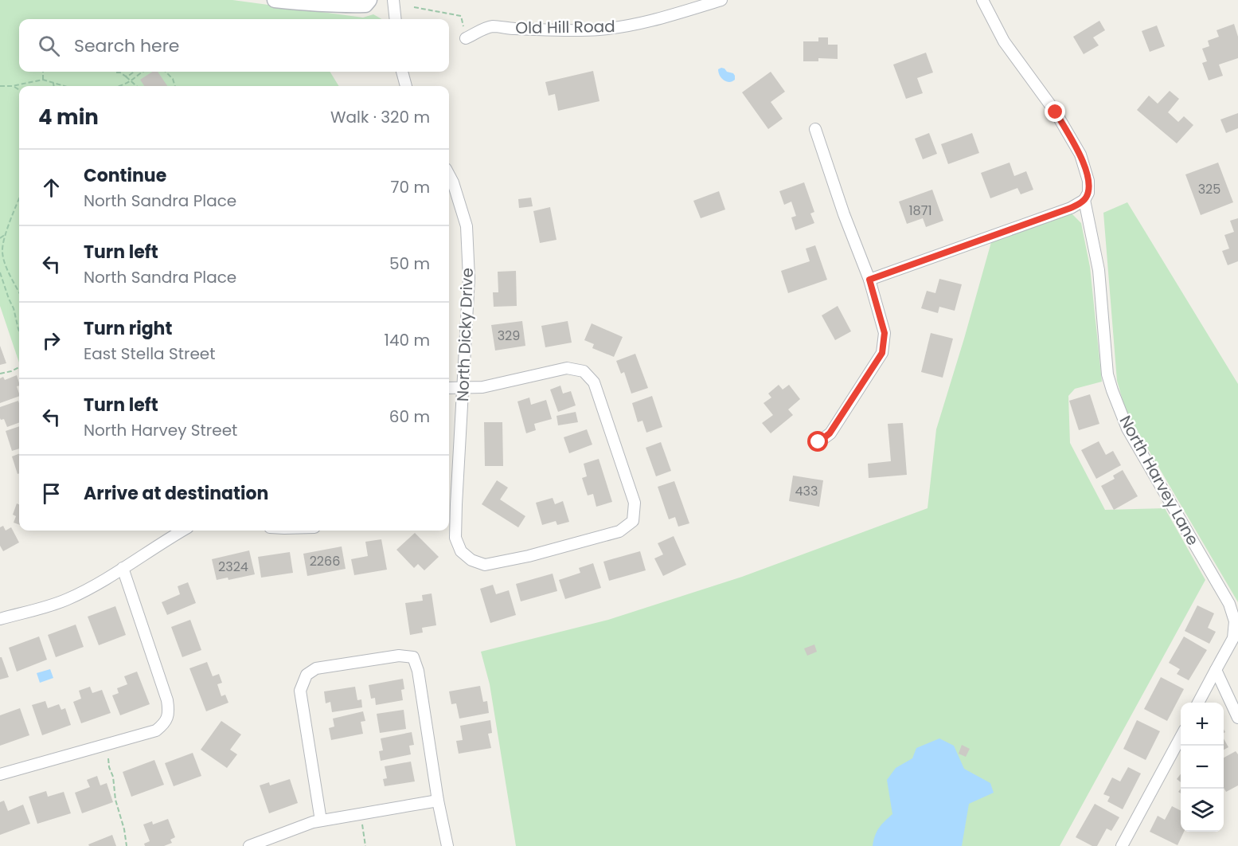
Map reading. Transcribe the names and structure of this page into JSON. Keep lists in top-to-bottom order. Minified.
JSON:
{"streets":{"street":["Old Hill Road","North Dicky Drive","North Harvey Lane"]},"house_numbers":["325","1871","329","433","2266","2324"],"page":{"search":"Search here","heading":["4 min","Walk · 320 m"],"list":[["Continue","North Sandra Place","70 m"],["Turn left","North Sandra Place","50 m"],["Turn right","East Stella Street","140 m"],["Turn left","North Harvey Street","60 m"],"Arrive at destination"],"map_buttons":["+","−"]}}
